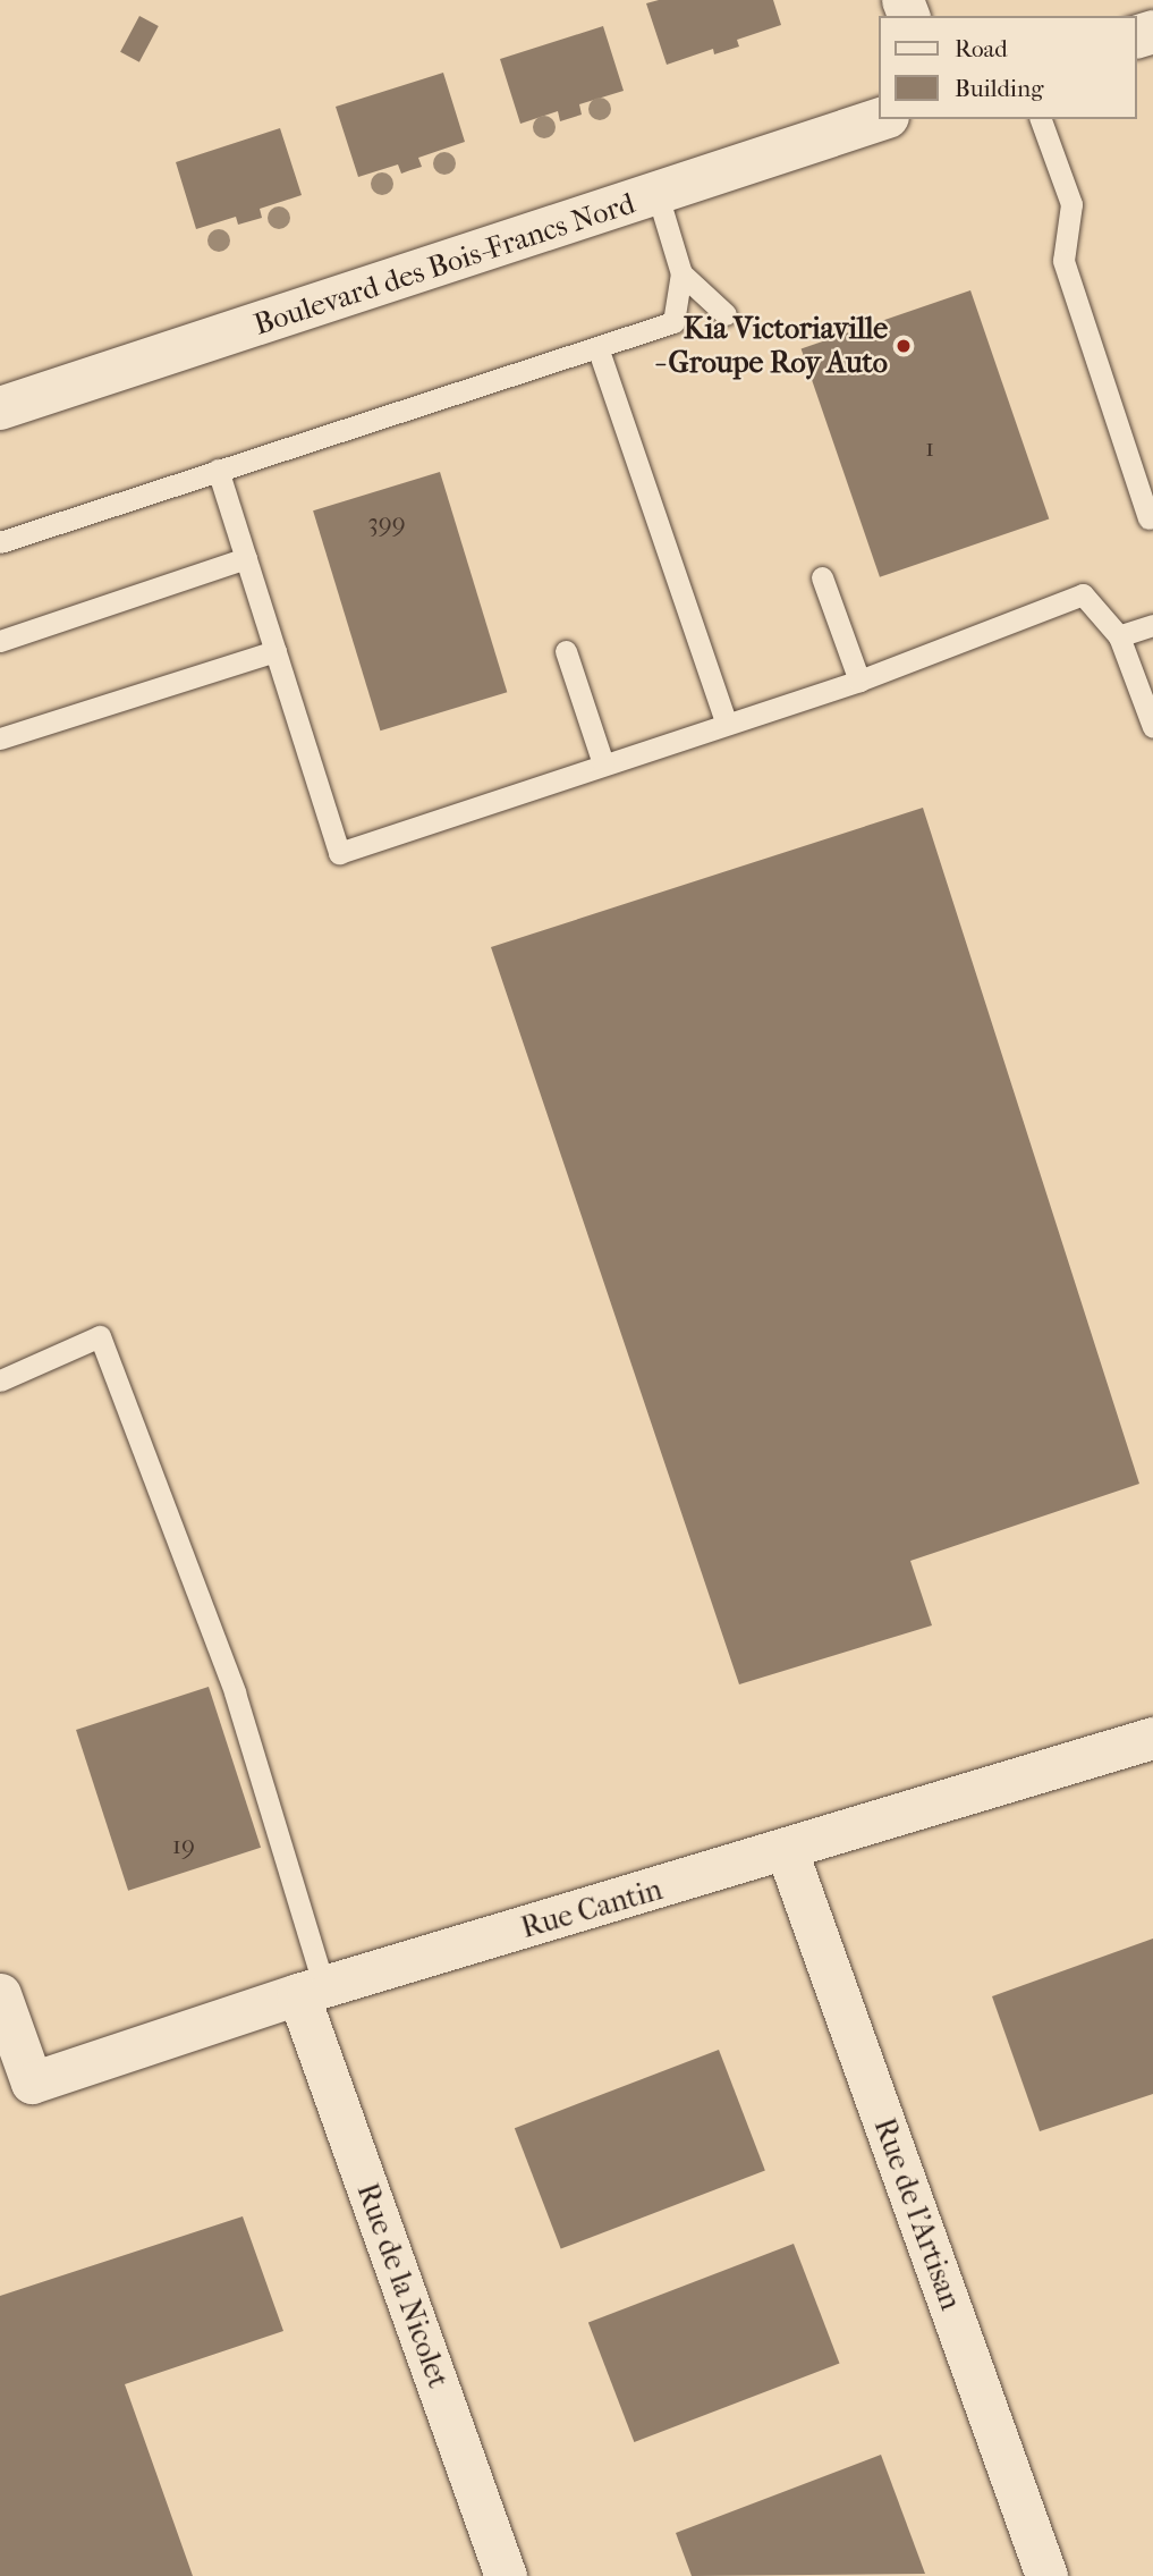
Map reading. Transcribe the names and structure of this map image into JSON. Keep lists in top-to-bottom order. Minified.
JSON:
{"streets":{"street":["Boulevard des Bois-Francs Nord","Rue Cantin","Rue de l'Artisan","Rue de la Nicolet"]},"crossings":[["Rue Cantin","Rue de l'Artisan"],["Rue Cantin","Rue de la Nicolet"]],"places":["Kia Victoriaville - Groupe Roy Auto"],"house_numbers":["1","399","19"],"legend":["Road","Building"]}
